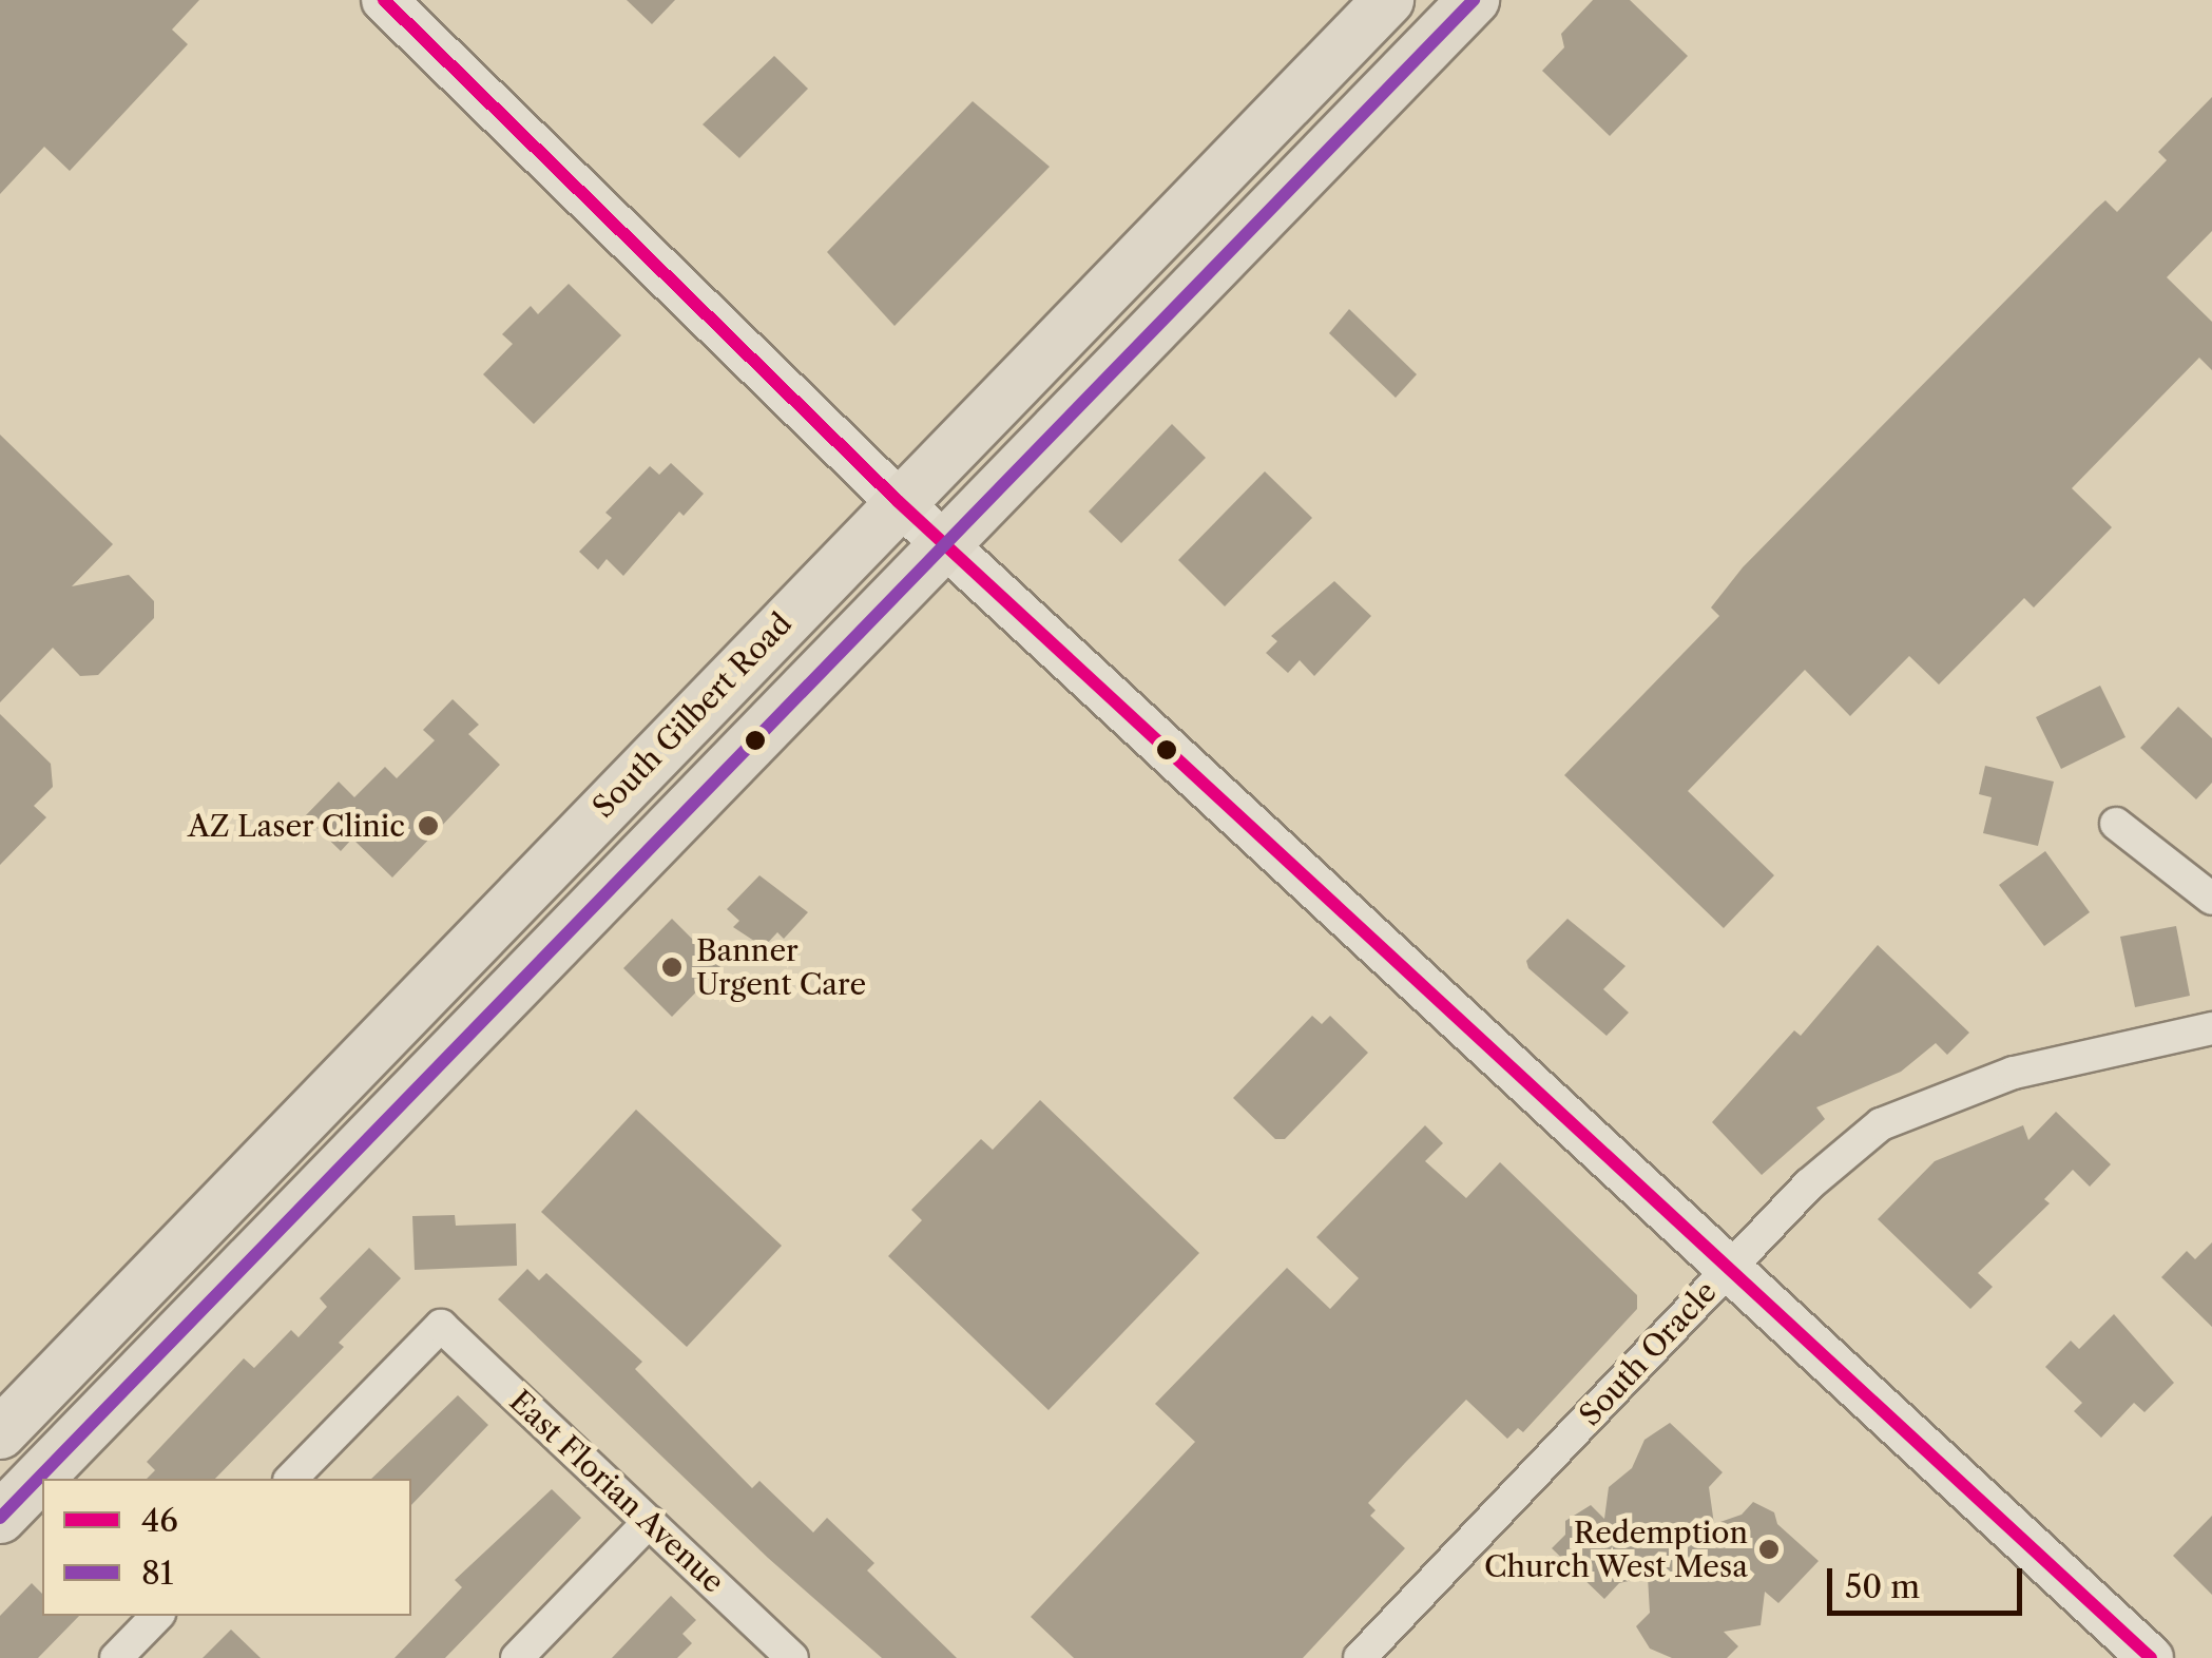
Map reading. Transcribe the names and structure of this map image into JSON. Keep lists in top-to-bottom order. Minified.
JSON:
{"streets":{"main road":["South Gilbert Road"],"street":["South Oracle","East Florian Avenue"]},"places":["AZ Laser Clinic","Banner Urgent Care","Redemption Church West Mesa"],"lines":["transit line 46","transit line 81"],"legend":["46","81"],"scale_bar":"50 m"}
